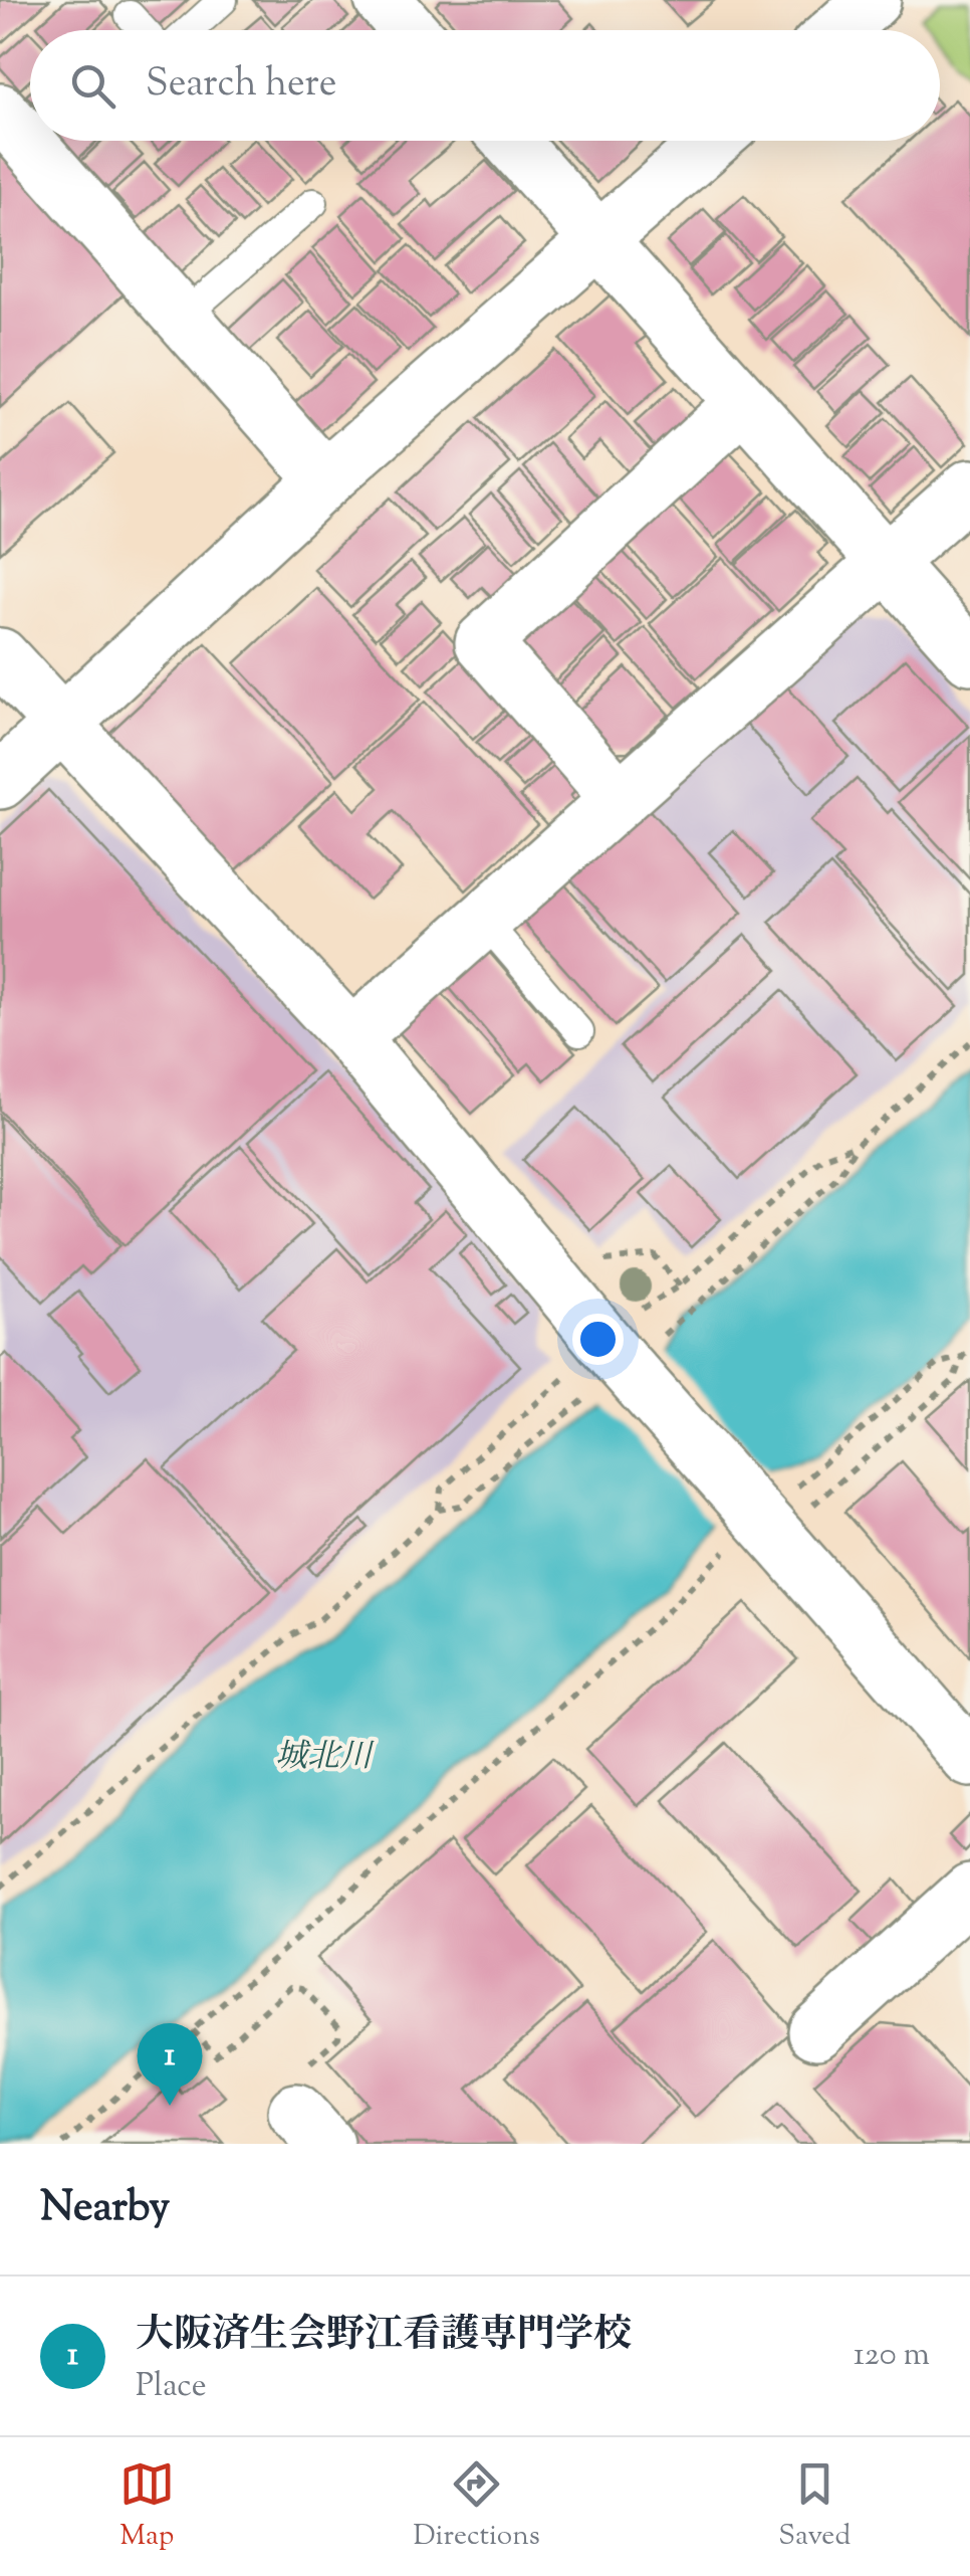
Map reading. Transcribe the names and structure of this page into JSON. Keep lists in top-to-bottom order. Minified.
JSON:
{"water":["城北川"],"page":{"search":"Search here","pins":"1","heading":"Nearby","list":[{"mark":"1","name":"大阪済生会野江看護専門学校","note":"Place","value":"120 m"}],"nav":["Map","Directions","Saved"]}}
